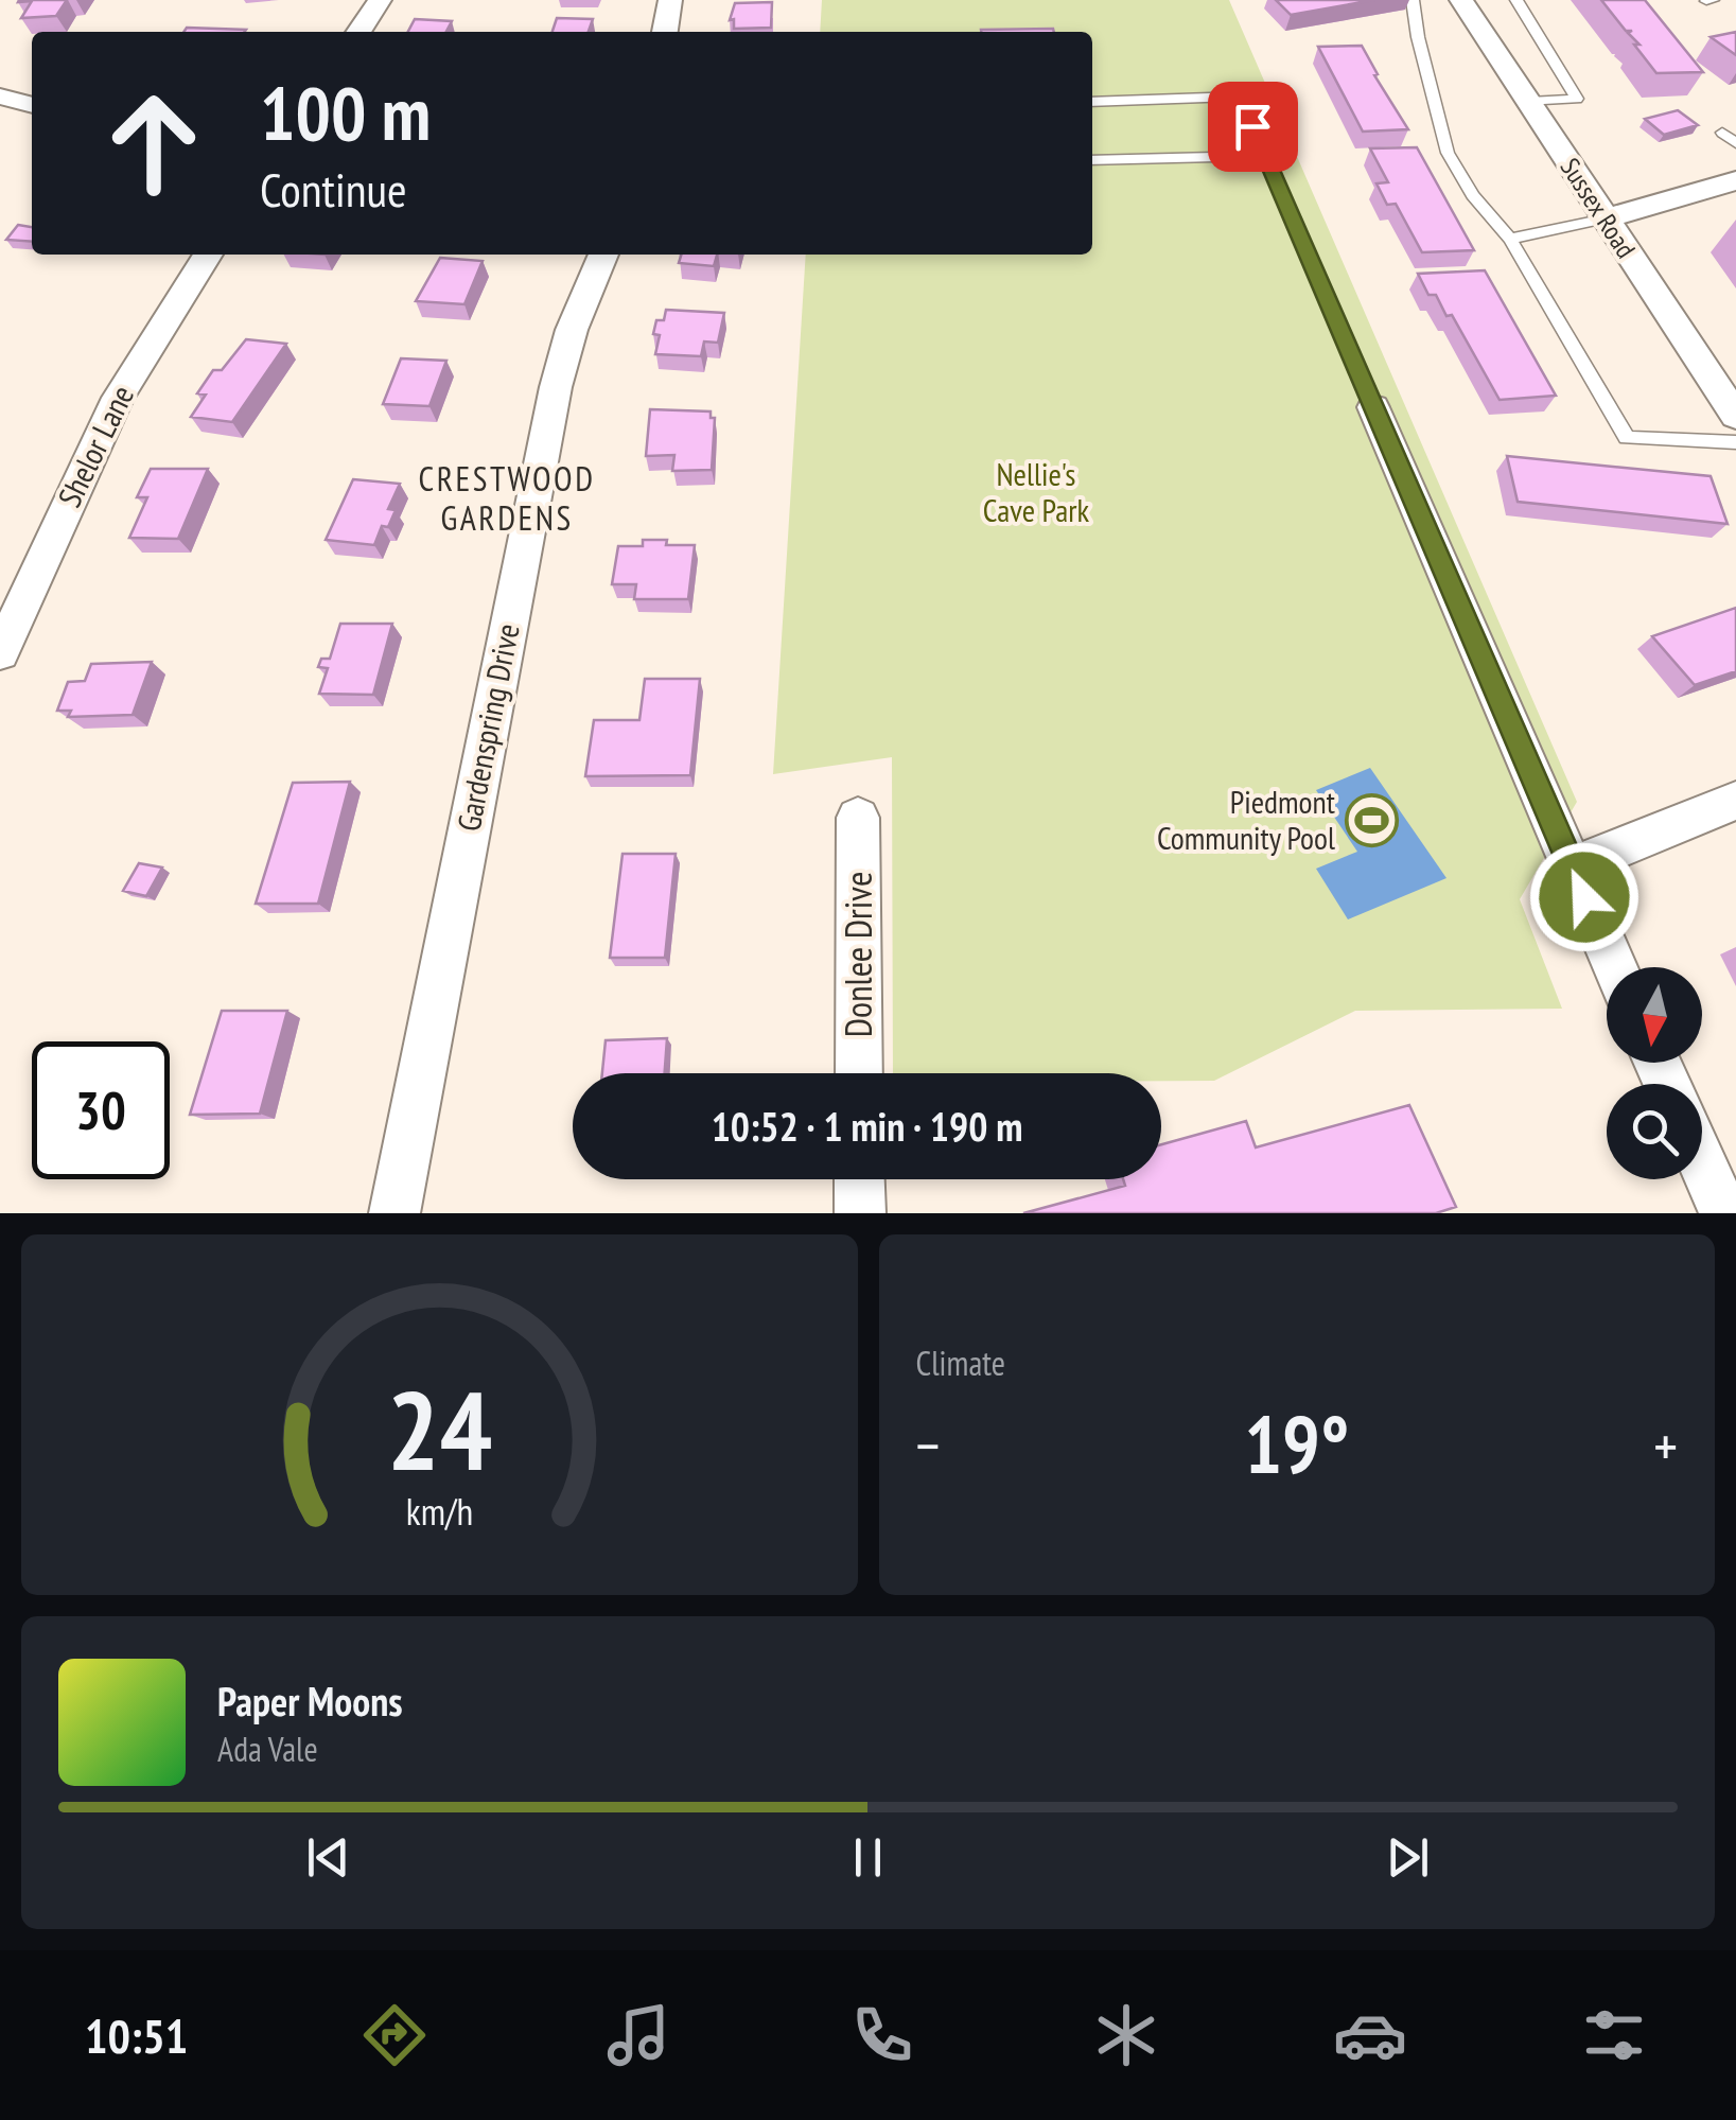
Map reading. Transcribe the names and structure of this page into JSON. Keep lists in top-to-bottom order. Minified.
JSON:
{"streets":{"street":["Sussex Road","Shelor Lane","Gardenspring Drive","Donlee Drive"]},"districts":["CRESTWOOD GARDENS"],"parks":["Nellie's Cave Park"],"places":{"sports":["Piedmont Community Pool"]},"north":"bottom","page":{"turn":["100 m","Continue"],"limit":"30","trip":"10:52 · 1 min · 190 m","tile":"Climate","heat":["−","19°","+"],"song":["Paper Moons","Ada Vale"],"tabs":"10:51","gauge":["24","km/h"]}}
